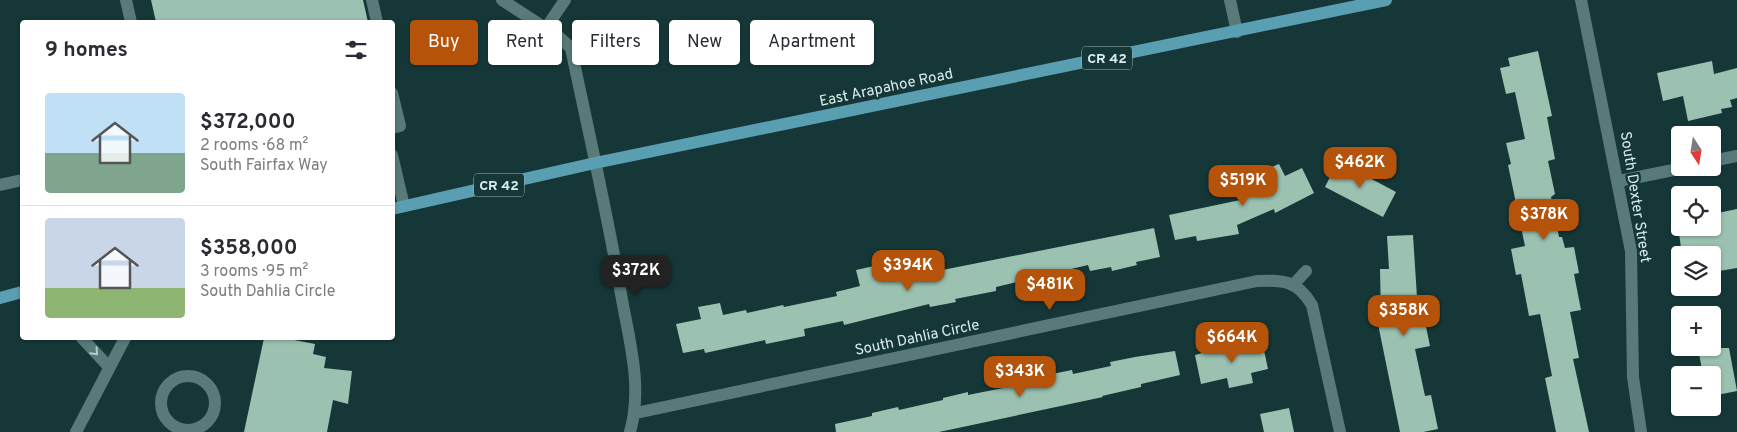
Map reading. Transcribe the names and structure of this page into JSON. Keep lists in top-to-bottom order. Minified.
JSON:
{"streets":{"main road":["CR 42","East Arapahoe Road"],"street":["South Dexter Street","South Dahlia Circle"]},"north":"bottom","page":{"chip":["Buy","Rent","Filters","New","Apartment"],"heading":"9 homes","list":[{"name":"$372,000","note":"2 rooms · 68 m² · South Fairfax Way"},{"name":"$358,000","note":"3 rooms · 95 m² · South Dahlia Circle"}],"map_buttons":["+","−"],"price":["$462K","$519K","$378K","$394K","$372K","$481K","$358K","$664K","$343K"]}}
